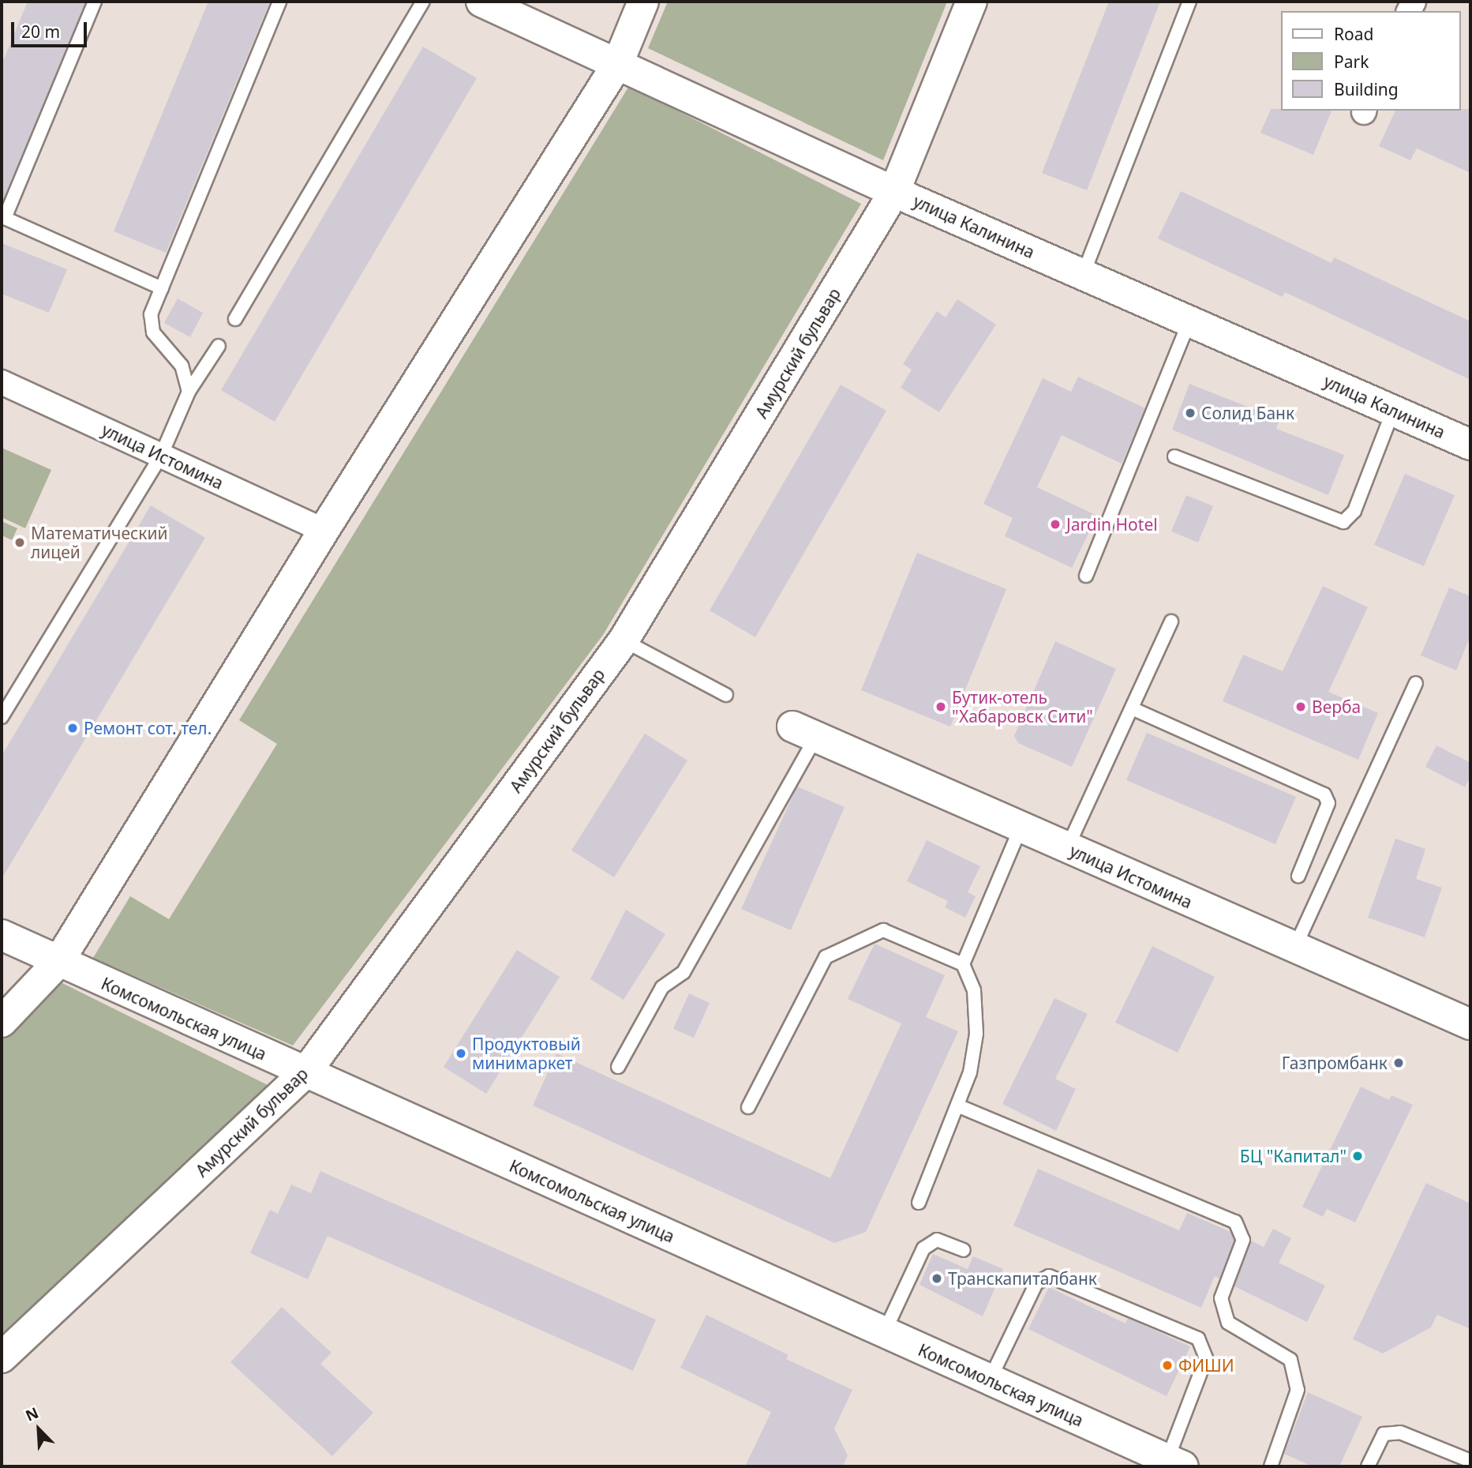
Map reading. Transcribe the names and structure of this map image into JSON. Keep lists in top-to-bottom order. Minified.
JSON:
{"streets":{"street":["улица Калинина","Амурский бульвар","улица Истомина","Комсомольская улица"]},"crossings":[["улица Калинина","Амурский бульвар"],["Амурский бульвар","Комсомольская улица"]],"places":["Солид Банк","Jardin Hotel","Математический лицей","Бутик-отель \"Хабаровск Сити\"","Верба","Ремонт сот. тел.","Продуктовый минимаркет","Газпромбанк","БЦ \"Капитал\"","Транскапиталбанк","ФИШИ"],"legend":["Road","Park","Building"],"scale_bar":"20 m","north":"top left"}
